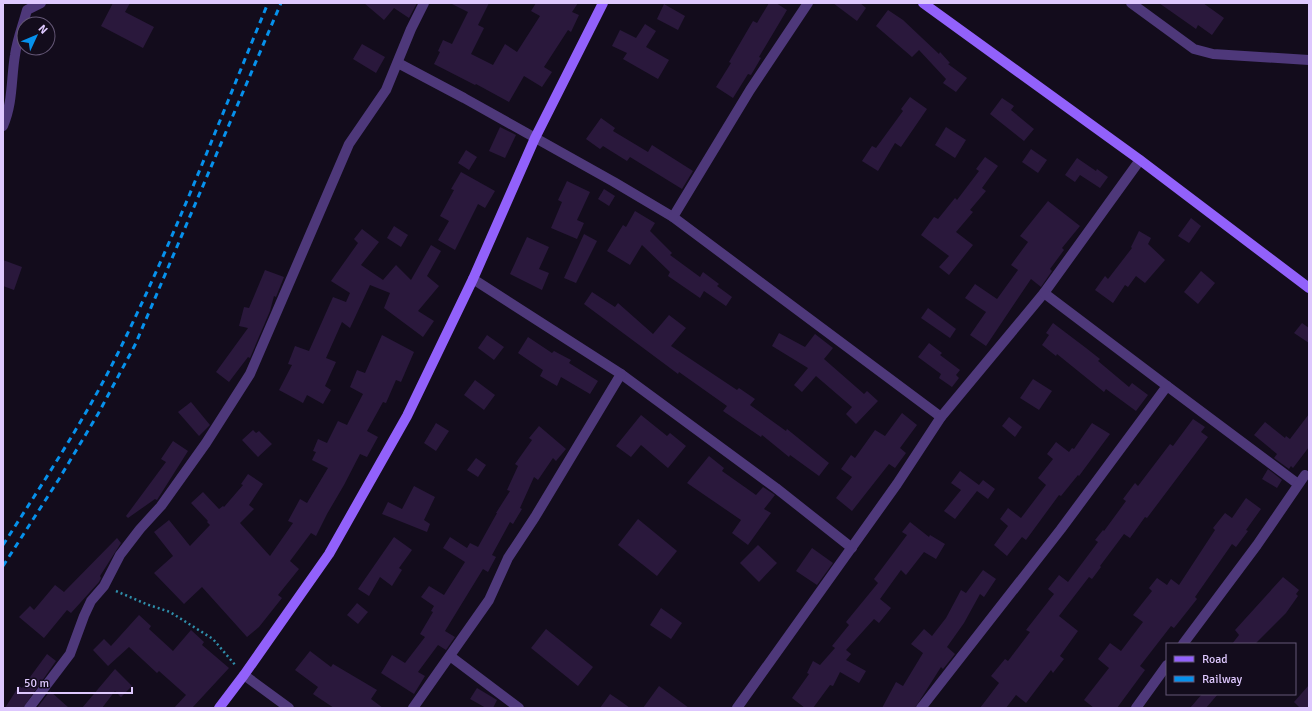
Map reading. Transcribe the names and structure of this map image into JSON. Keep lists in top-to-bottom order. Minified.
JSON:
{"legend":["Road","Railway"],"scale_bar":"50 m","north":"top right"}
